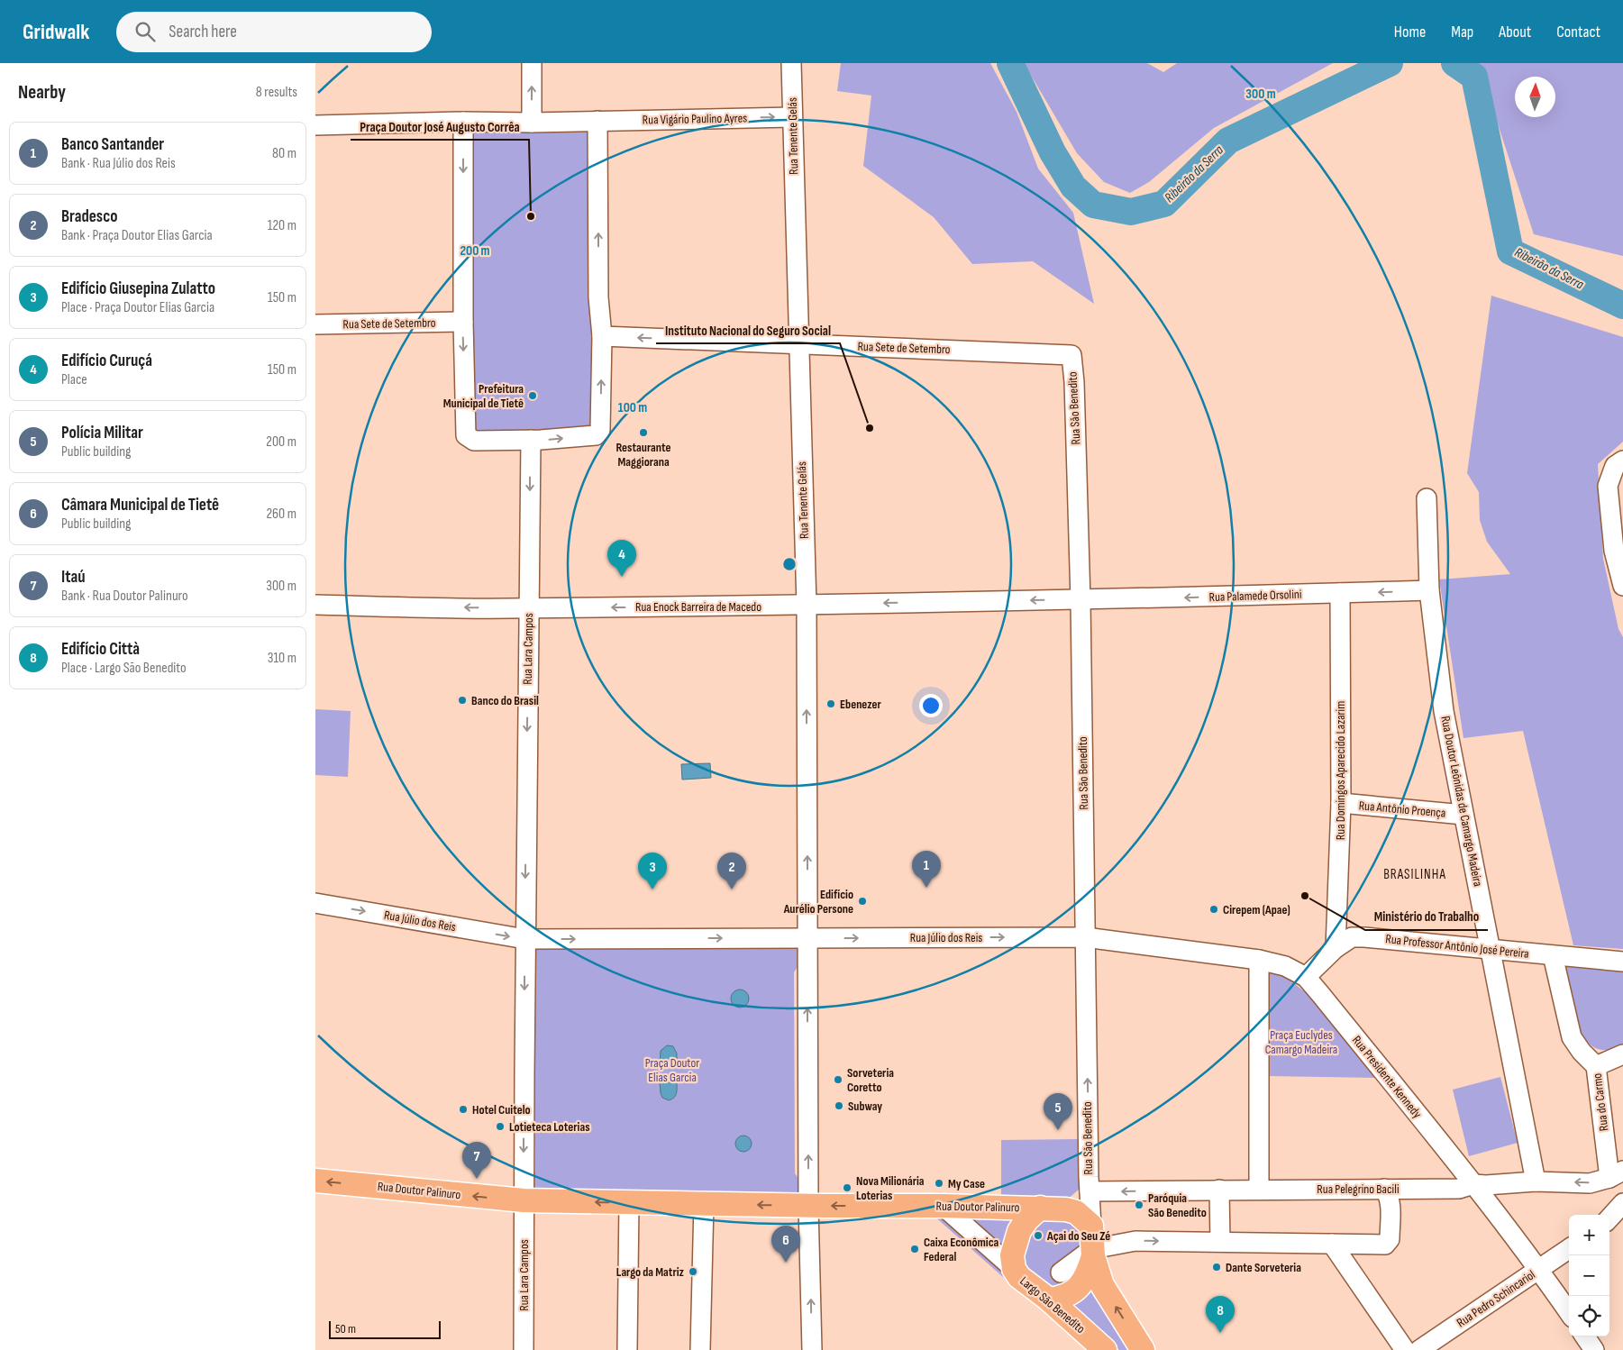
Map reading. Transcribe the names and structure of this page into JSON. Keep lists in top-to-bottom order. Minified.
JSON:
{"streets":{"main road":["Rua Doutor Palinuro","Largo São Benedito"],"street":["Rua Vigário Paulino Ayres","Rua Tenente Gelás","Rua Sete de Setembro","Rua São Benedito","Rua Palamede Orsolini","Rua Enock Barreira de Macedo","Rua Lara Campos","Rua Domingos Aparecido Lazarim","Rua Doutor Leônidas de Camargo Madeira","Rua Antônio Proença","Rua Júlio dos Reis","Rua Professor Antônio José Pereira","Rua Presidente Kennedy","Rua do Carmo","Rua Pelegrino Bacili","Rua Pedro Schincariol"]},"crossings":[["Rua Vigário Paulino Ayres","Rua Tenente Gelás"],["Rua Tenente Gelás","Rua Sete de Setembro"],["Rua Tenente Gelás","Rua Enock Barreira de Macedo"],["Rua Tenente Gelás","Rua Júlio dos Reis"],["Rua Sete de Setembro","Rua São Benedito"],["Rua São Benedito","Rua Palamede Orsolini"],["Rua São Benedito","Rua Enock Barreira de Macedo"],["Rua São Benedito","Rua Júlio dos Reis"],["Rua São Benedito","Rua Presidente Kennedy"],["Rua São Benedito","Rua Pelegrino Bacili"],["Rua Palamede Orsolini","Rua Enock Barreira de Macedo"],["Rua Palamede Orsolini","Rua Domingos Aparecido Lazarim"],["Rua Palamede Orsolini","Rua Doutor Leônidas de Camargo Madeira"],["Rua Enock Barreira de Macedo","Rua Lara Campos"],["Rua Lara Campos","Rua Júlio dos Reis"],["Rua Lara Campos","Rua Doutor Palinuro"],["Rua Domingos Aparecido Lazarim","Rua Antônio Proença"],["Rua Domingos Aparecido Lazarim","Rua Professor Antônio José Pereira"],["Rua Doutor Leônidas de Camargo Madeira","Rua Antônio Proença"],["Rua Doutor Leônidas de Camargo Madeira","Rua Professor Antônio José Pereira"],["Rua Doutor Leônidas de Camargo Madeira","Rua Pelegrino Bacili"],["Rua Júlio dos Reis","Rua Presidente Kennedy"],["Rua Professor Antônio José Pereira","Rua Presidente Kennedy"],["Rua Professor Antônio José Pereira","Rua do Carmo"],["Rua Presidente Kennedy","Rua Pelegrino Bacili"],["Rua Presidente Kennedy","Rua Pedro Schincariol"],["Rua do Carmo","Rua Pelegrino Bacili"],["Rua Doutor Palinuro","Largo São Benedito"]],"one_way":["Rua Vigário Paulino Ayres","Rua Tenente Gelás","Rua Palamede Orsolini","Rua Enock Barreira de Macedo","Rua Lara Campos","Rua Júlio dos Reis","Rua Doutor Palinuro"],"districts":["BRASILINHA"],"water":["Ribeirão da Serra"],"parks":["Praça Euclydes Camargo Madeira","Praça Doutor Elias Garcia"],"places":["Praça Doutor José Augusto Corrêa","Prefeitura Municipal de Tietê","Instituto Nacional do Seguro Social","Restaurante Maggiorana","Banco do Brasil","Ebenezer","Ministério do Trabalho","Edifício Aurélio Persone","Cirepem (Apae)","Sorveteria Coretto","Subway","Hotel Cuitelo","Lotieteca Loterias","My Case","Nova Milionária Loterias","Paróquia São Benedito","Açai do Seu Zé","Caixa Econômica Federal","Dante Sorveteria","Largo da Matriz"],"scale_bar":"50 m","north":"top","page":{"header":"Gridwalk","search":"Search here","nav":["Home","Map","About","Contact"],"heading":["Nearby","8 results"],"list":[{"mark":"1","name":"Banco Santander","note":"Bank · Rua Júlio dos Reis","value":"80 m"},{"mark":"2","name":"Bradesco","note":"Bank · Praça Doutor Elias Garcia","value":"120 m"},{"mark":"3","name":"Edifício Giusepina Zulatto","note":"Place · Praça Doutor Elias Garcia","value":"150 m"},{"mark":"4","name":"Edifício Curuçá","note":"Place","value":"150 m"},{"mark":"5","name":"Polícia Militar","note":"Public building","value":"200 m"},{"mark":"6","name":"Câmara Municipal de Tietê","note":"Public building","value":"260 m"},{"mark":"7","name":"Itaú","note":"Bank · Rua Doutor Palinuro","value":"300 m"},{"mark":"8","name":"Edifício Città","note":"Place · Largo São Benedito","value":"310 m"}],"pins":["4","1","2","3","5","7","6","8"],"map_buttons":["+","−"],"scale":"50 m"},"rings":["300 m","200 m","100 m"]}
